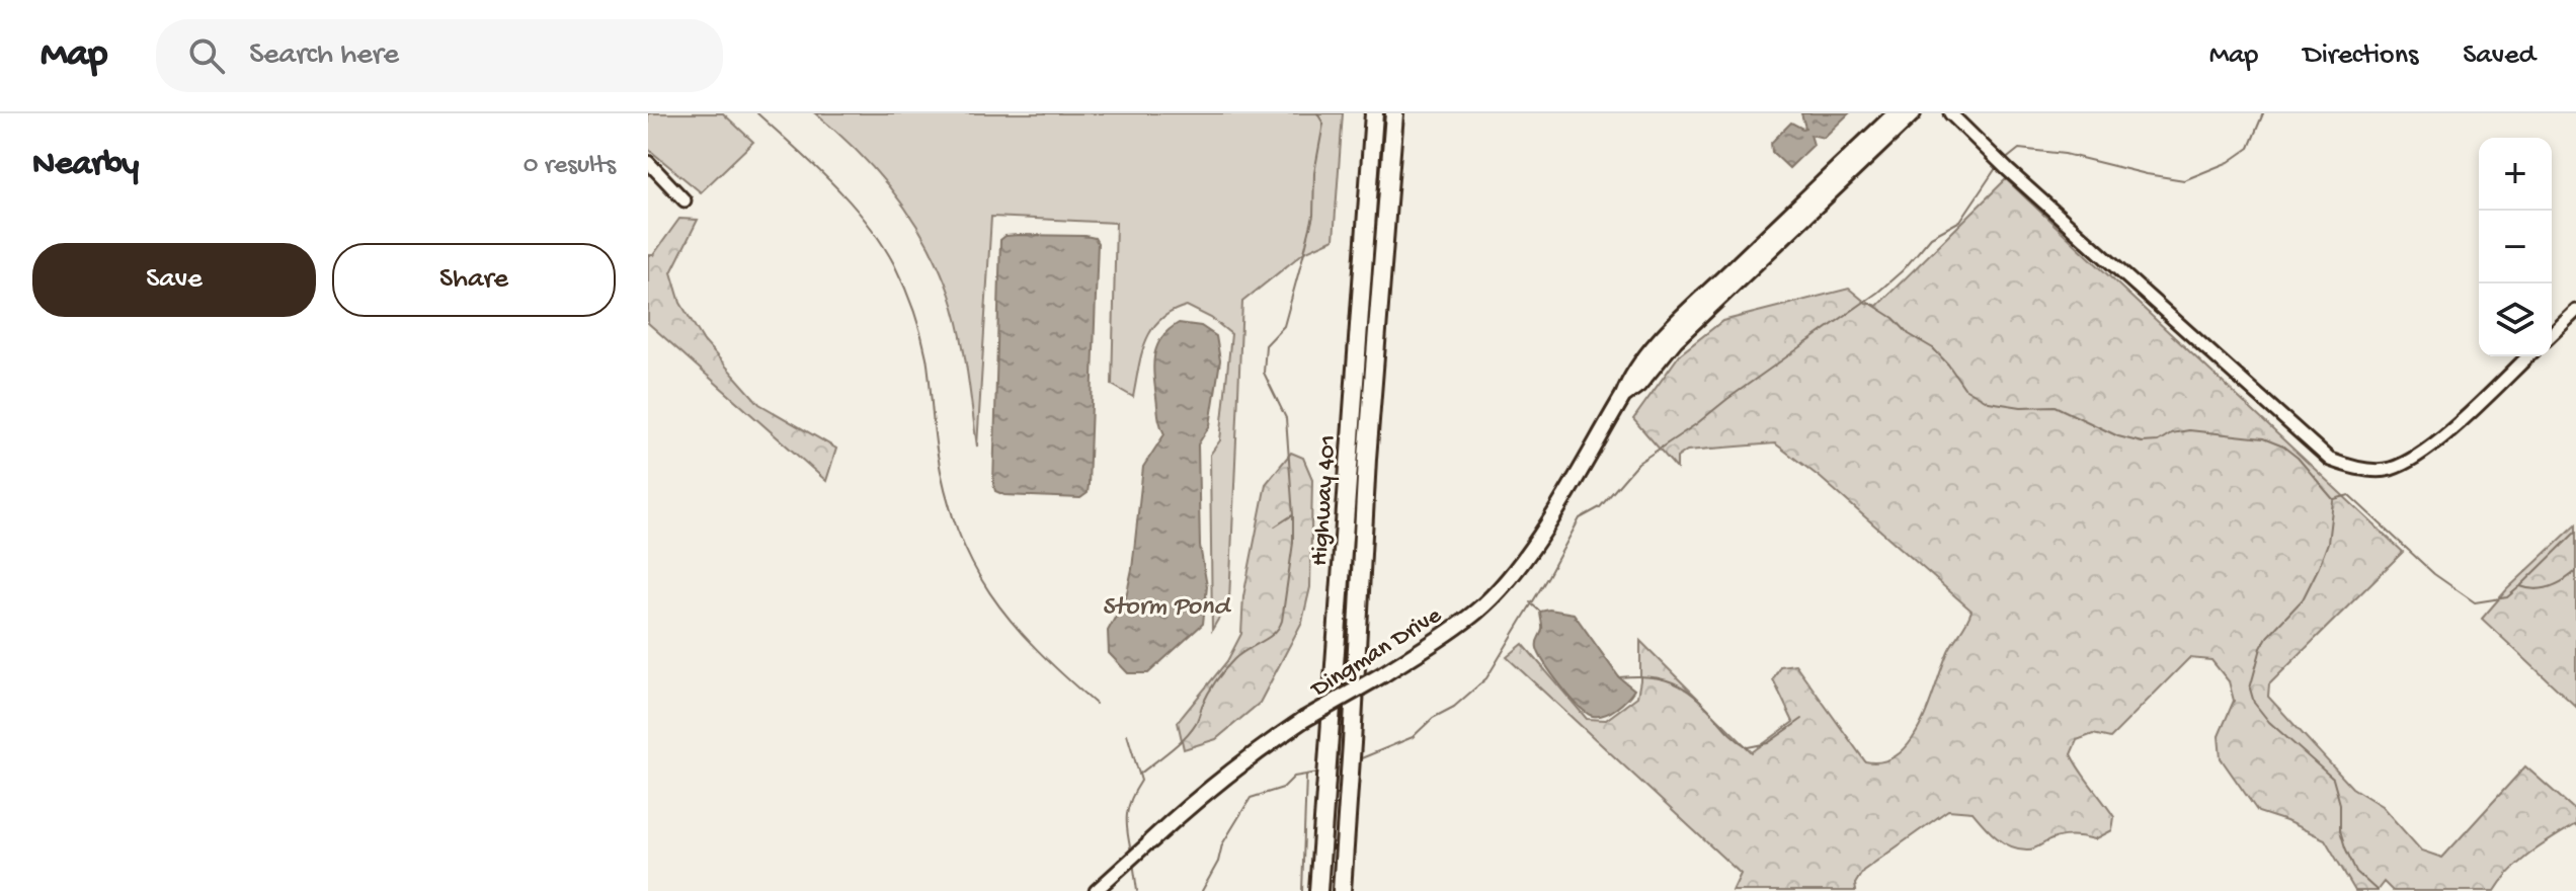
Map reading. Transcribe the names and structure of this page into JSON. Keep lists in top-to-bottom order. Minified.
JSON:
{"streets":{"highway":["Highway 401"],"main road":["Dingman Drive"]},"water":["Storm Pond"],"page":{"header":"Map","search":"Search here","nav":["Map","Directions","Saved"],"heading":["Nearby","0 results"],"map_buttons":["+","−"],"buttons":["Save","Share"]}}
